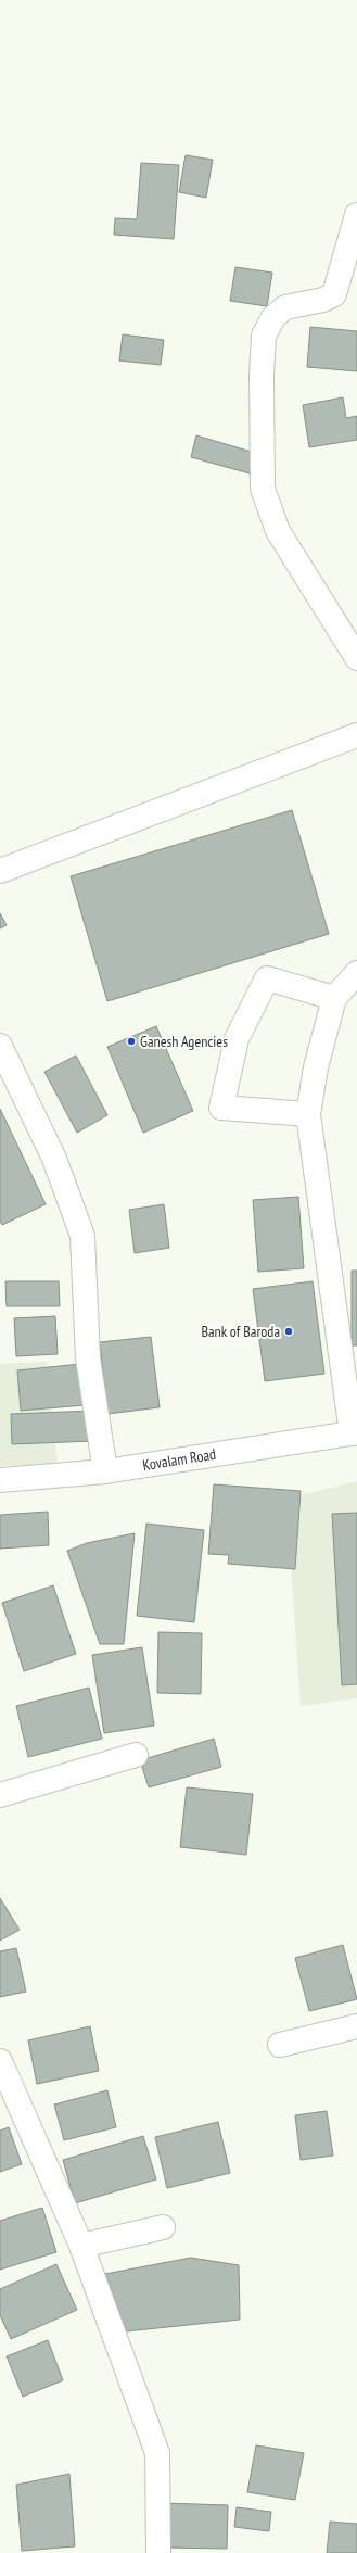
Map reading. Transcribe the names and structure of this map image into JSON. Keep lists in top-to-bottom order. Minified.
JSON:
{"streets":{"street":["Kovalam Road"]},"places":["Ganesh Agencies","Bank of Baroda"]}
